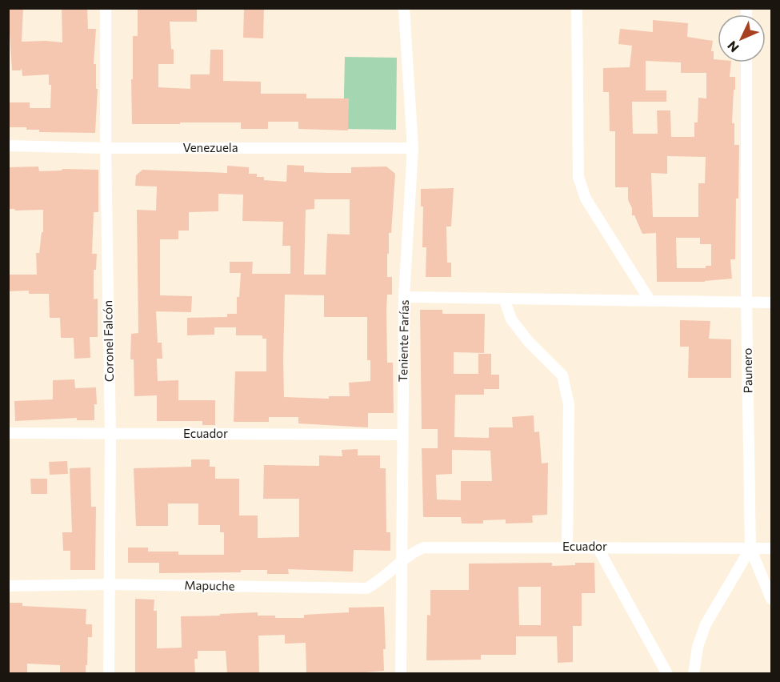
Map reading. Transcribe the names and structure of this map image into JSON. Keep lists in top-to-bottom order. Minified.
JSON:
{"streets":{"street":["Venezuela","Coronel Falcón","Teniente Farías","Paunero","Ecuador","Mapuche"]},"crossings":[["Venezuela","Coronel Falcón"],["Venezuela","Teniente Farías"],["Coronel Falcón","Ecuador"],["Coronel Falcón","Mapuche"],["Teniente Farías","Ecuador"],["Teniente Farías","Mapuche"],["Paunero","Ecuador"],["Ecuador","Mapuche"]],"north":"bottom left"}
